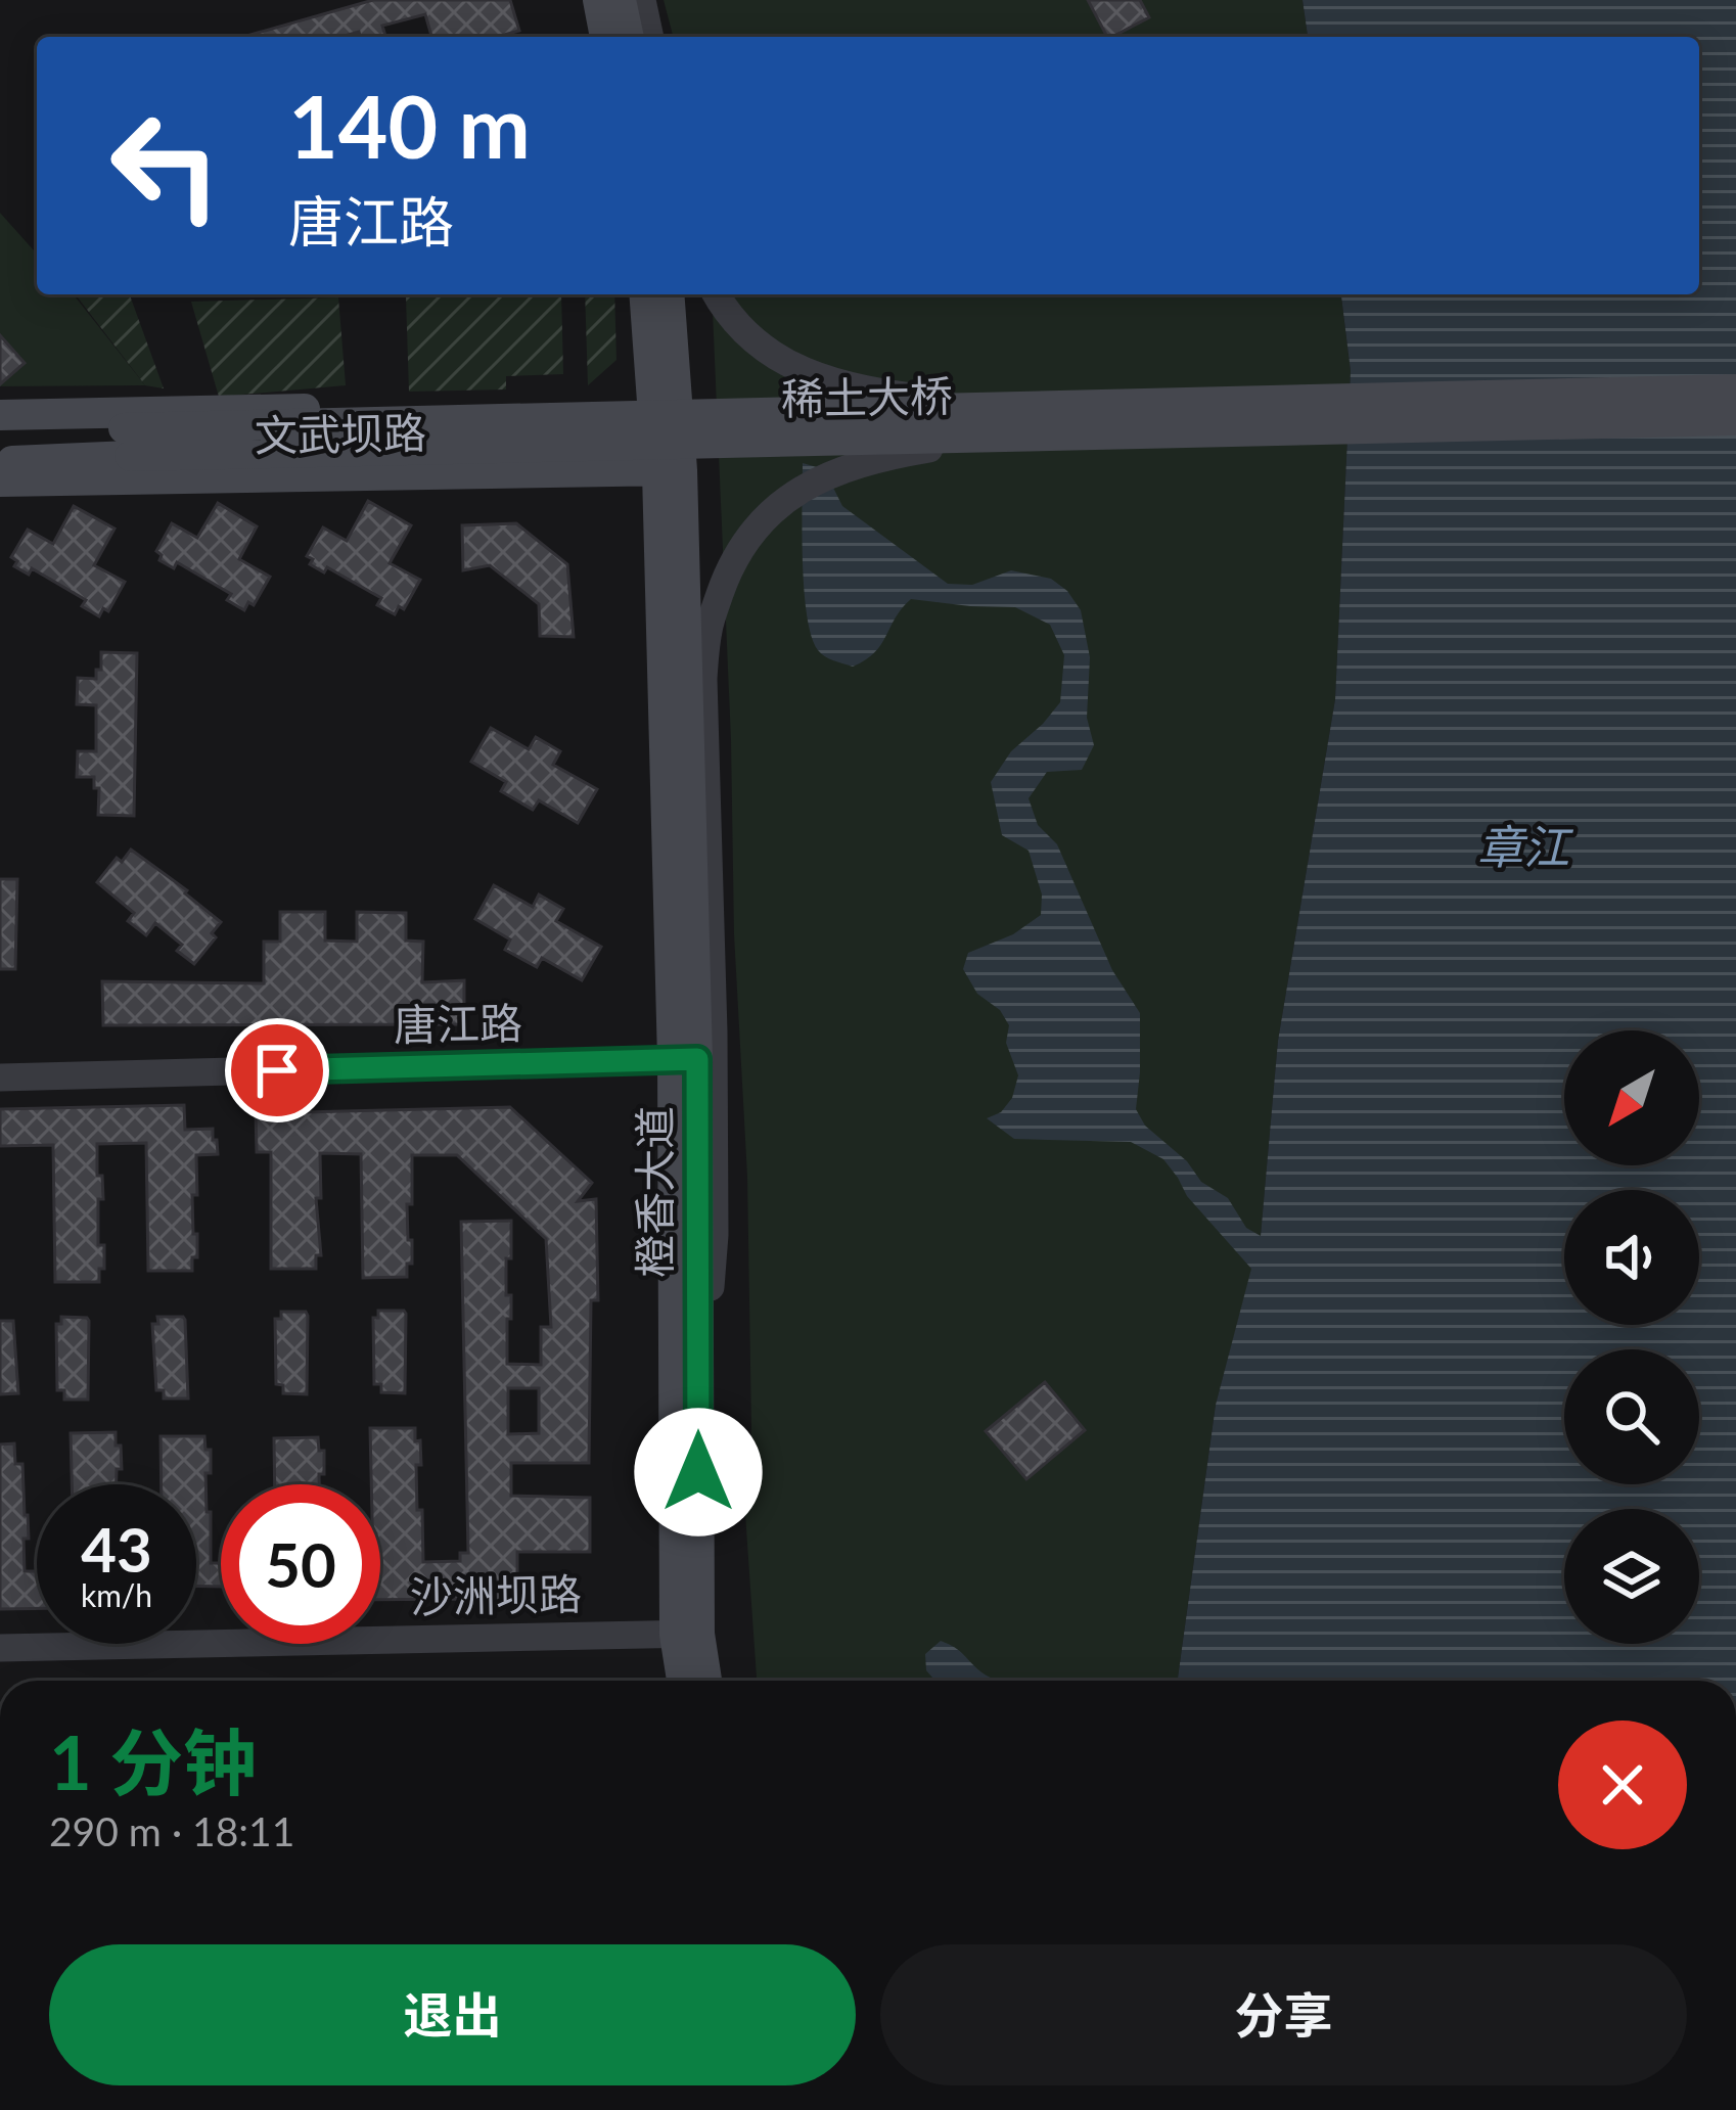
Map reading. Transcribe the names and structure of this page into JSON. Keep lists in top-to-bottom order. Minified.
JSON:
{"streets":{"main road":["稀土大桥","文武坝路","橙香大道"],"street":["唐江路","沙洲坝路"]},"crossings":[["文武坝路","橙香大道"],["唐江路","橙香大道"],["橙香大道","沙洲坝路"]],"water":["章江"],"north":"bottom left","page":{"turn":["140 m","唐江路"],"speed":"43 km/h","limit":"50","heading":["1 分钟","290 m · 18:11"],"buttons":["退出","分享"]}}
